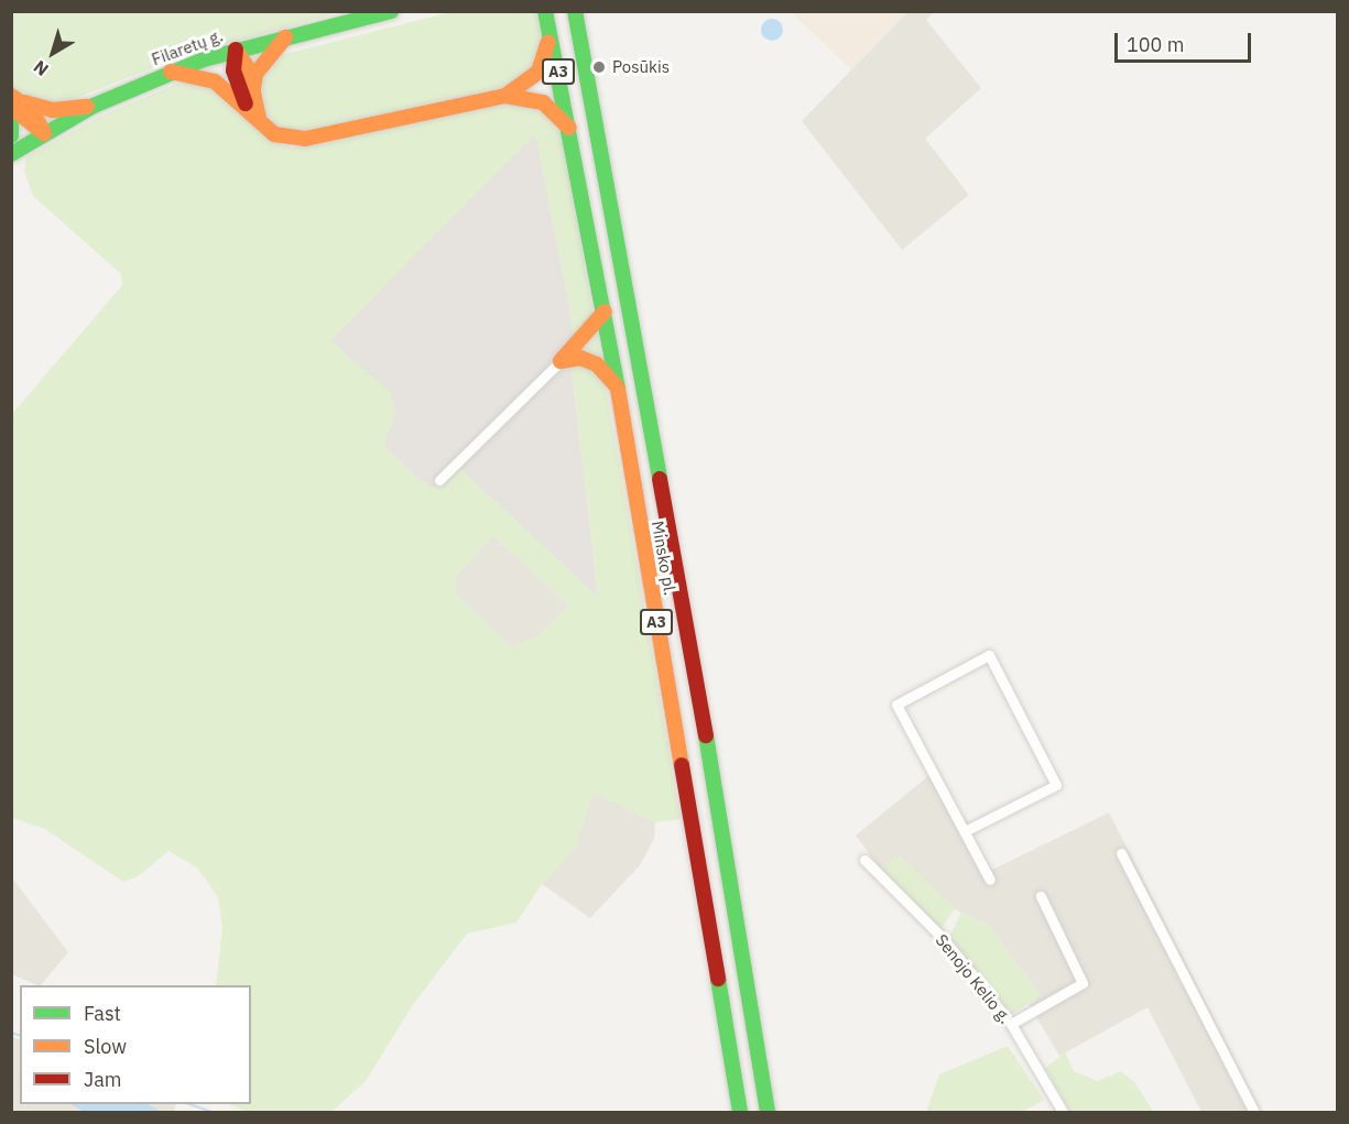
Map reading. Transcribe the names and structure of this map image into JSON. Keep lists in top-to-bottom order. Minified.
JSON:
{"streets":{"main road":["Filaretų g.","A3","Minsko pl."],"street":["Senojo Kelio g."]},"places":["Posūkis"],"legend":["Fast","Slow","Jam"],"scale_bar":"100 m","north":"bottom left"}
